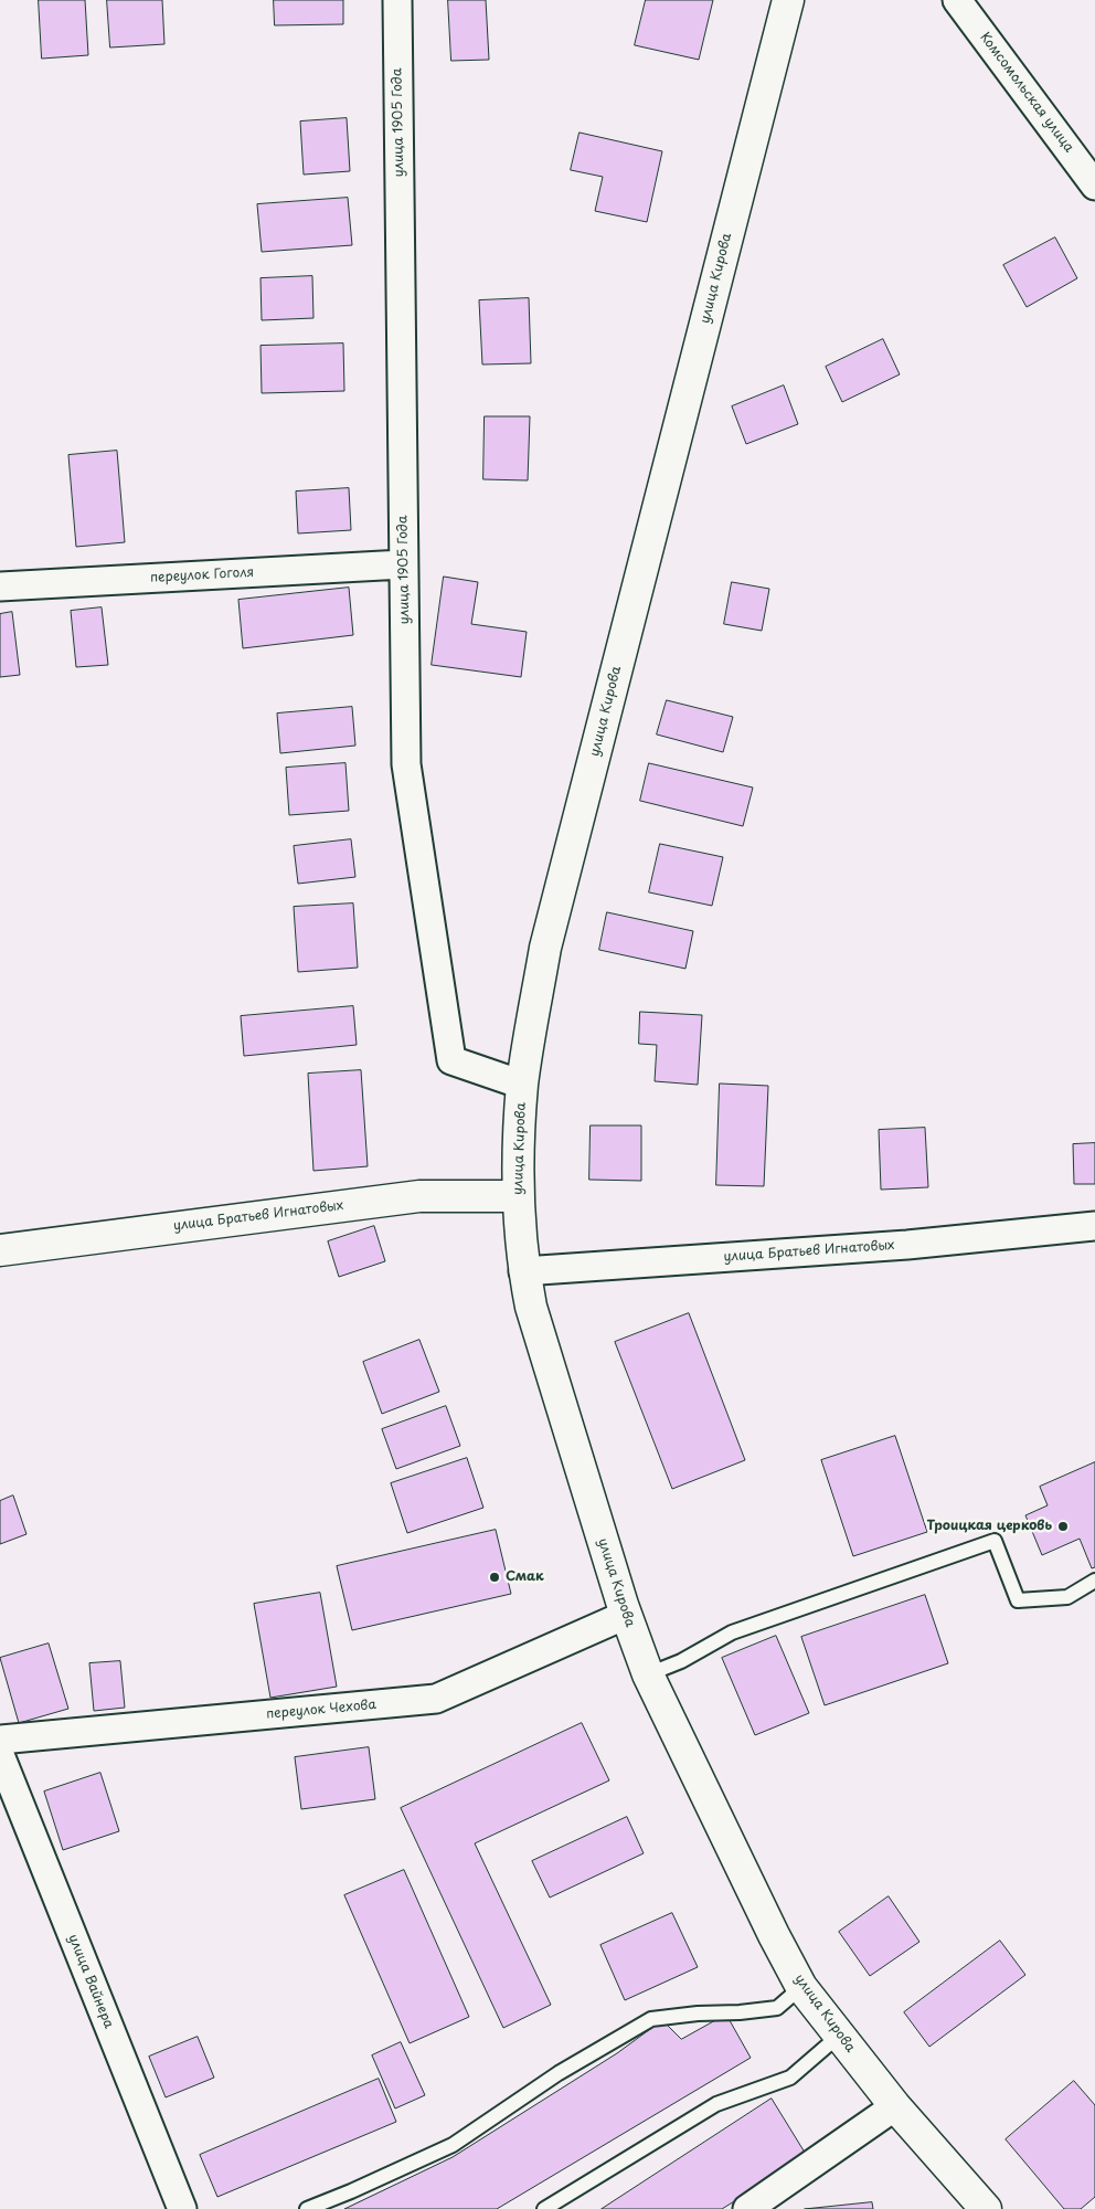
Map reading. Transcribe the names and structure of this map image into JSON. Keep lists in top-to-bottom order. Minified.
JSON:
{"streets":{"main road":["улица Кирова","улица Братьев Игнатовых"],"street":["Комсомольская улица","улица 1905 Года","переулок Гоголя","переулок Чехова","улица Вайнера"]},"crossings":[["улица 1905 Года","улица Кирова"],["улица 1905 Года","переулок Гоголя"],["улица Кирова","улица Братьев Игнатовых"],["улица Кирова","переулок Чехова"]],"places":["Троицкая церковь","Смак"]}
